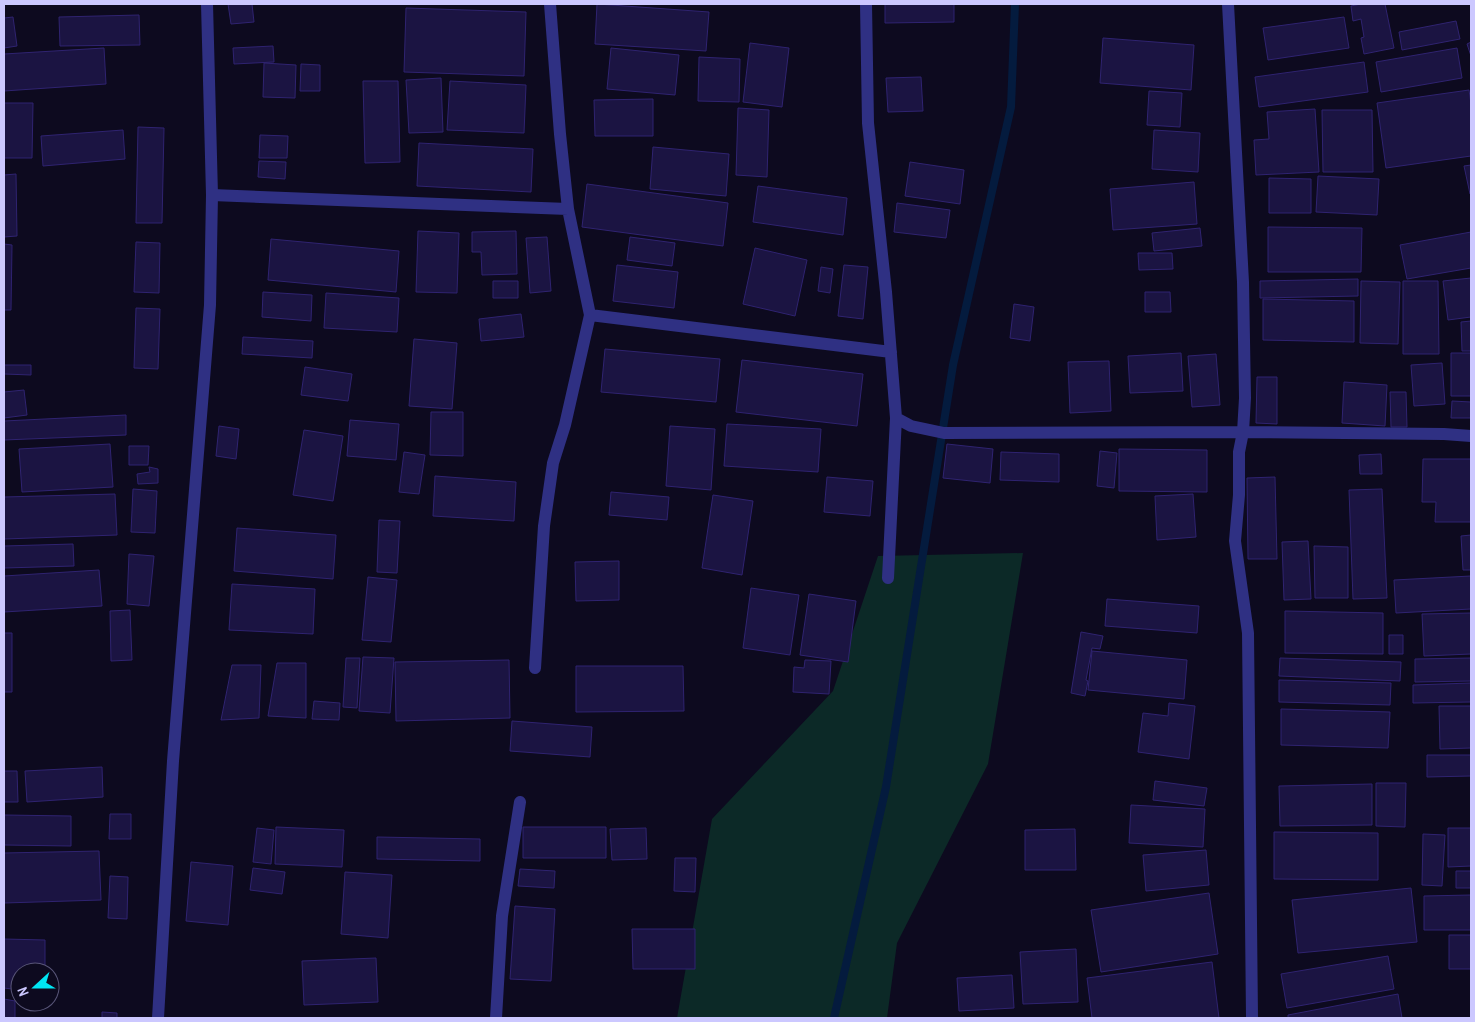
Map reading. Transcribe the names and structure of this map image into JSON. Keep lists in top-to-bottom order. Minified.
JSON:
{"north":"left"}
